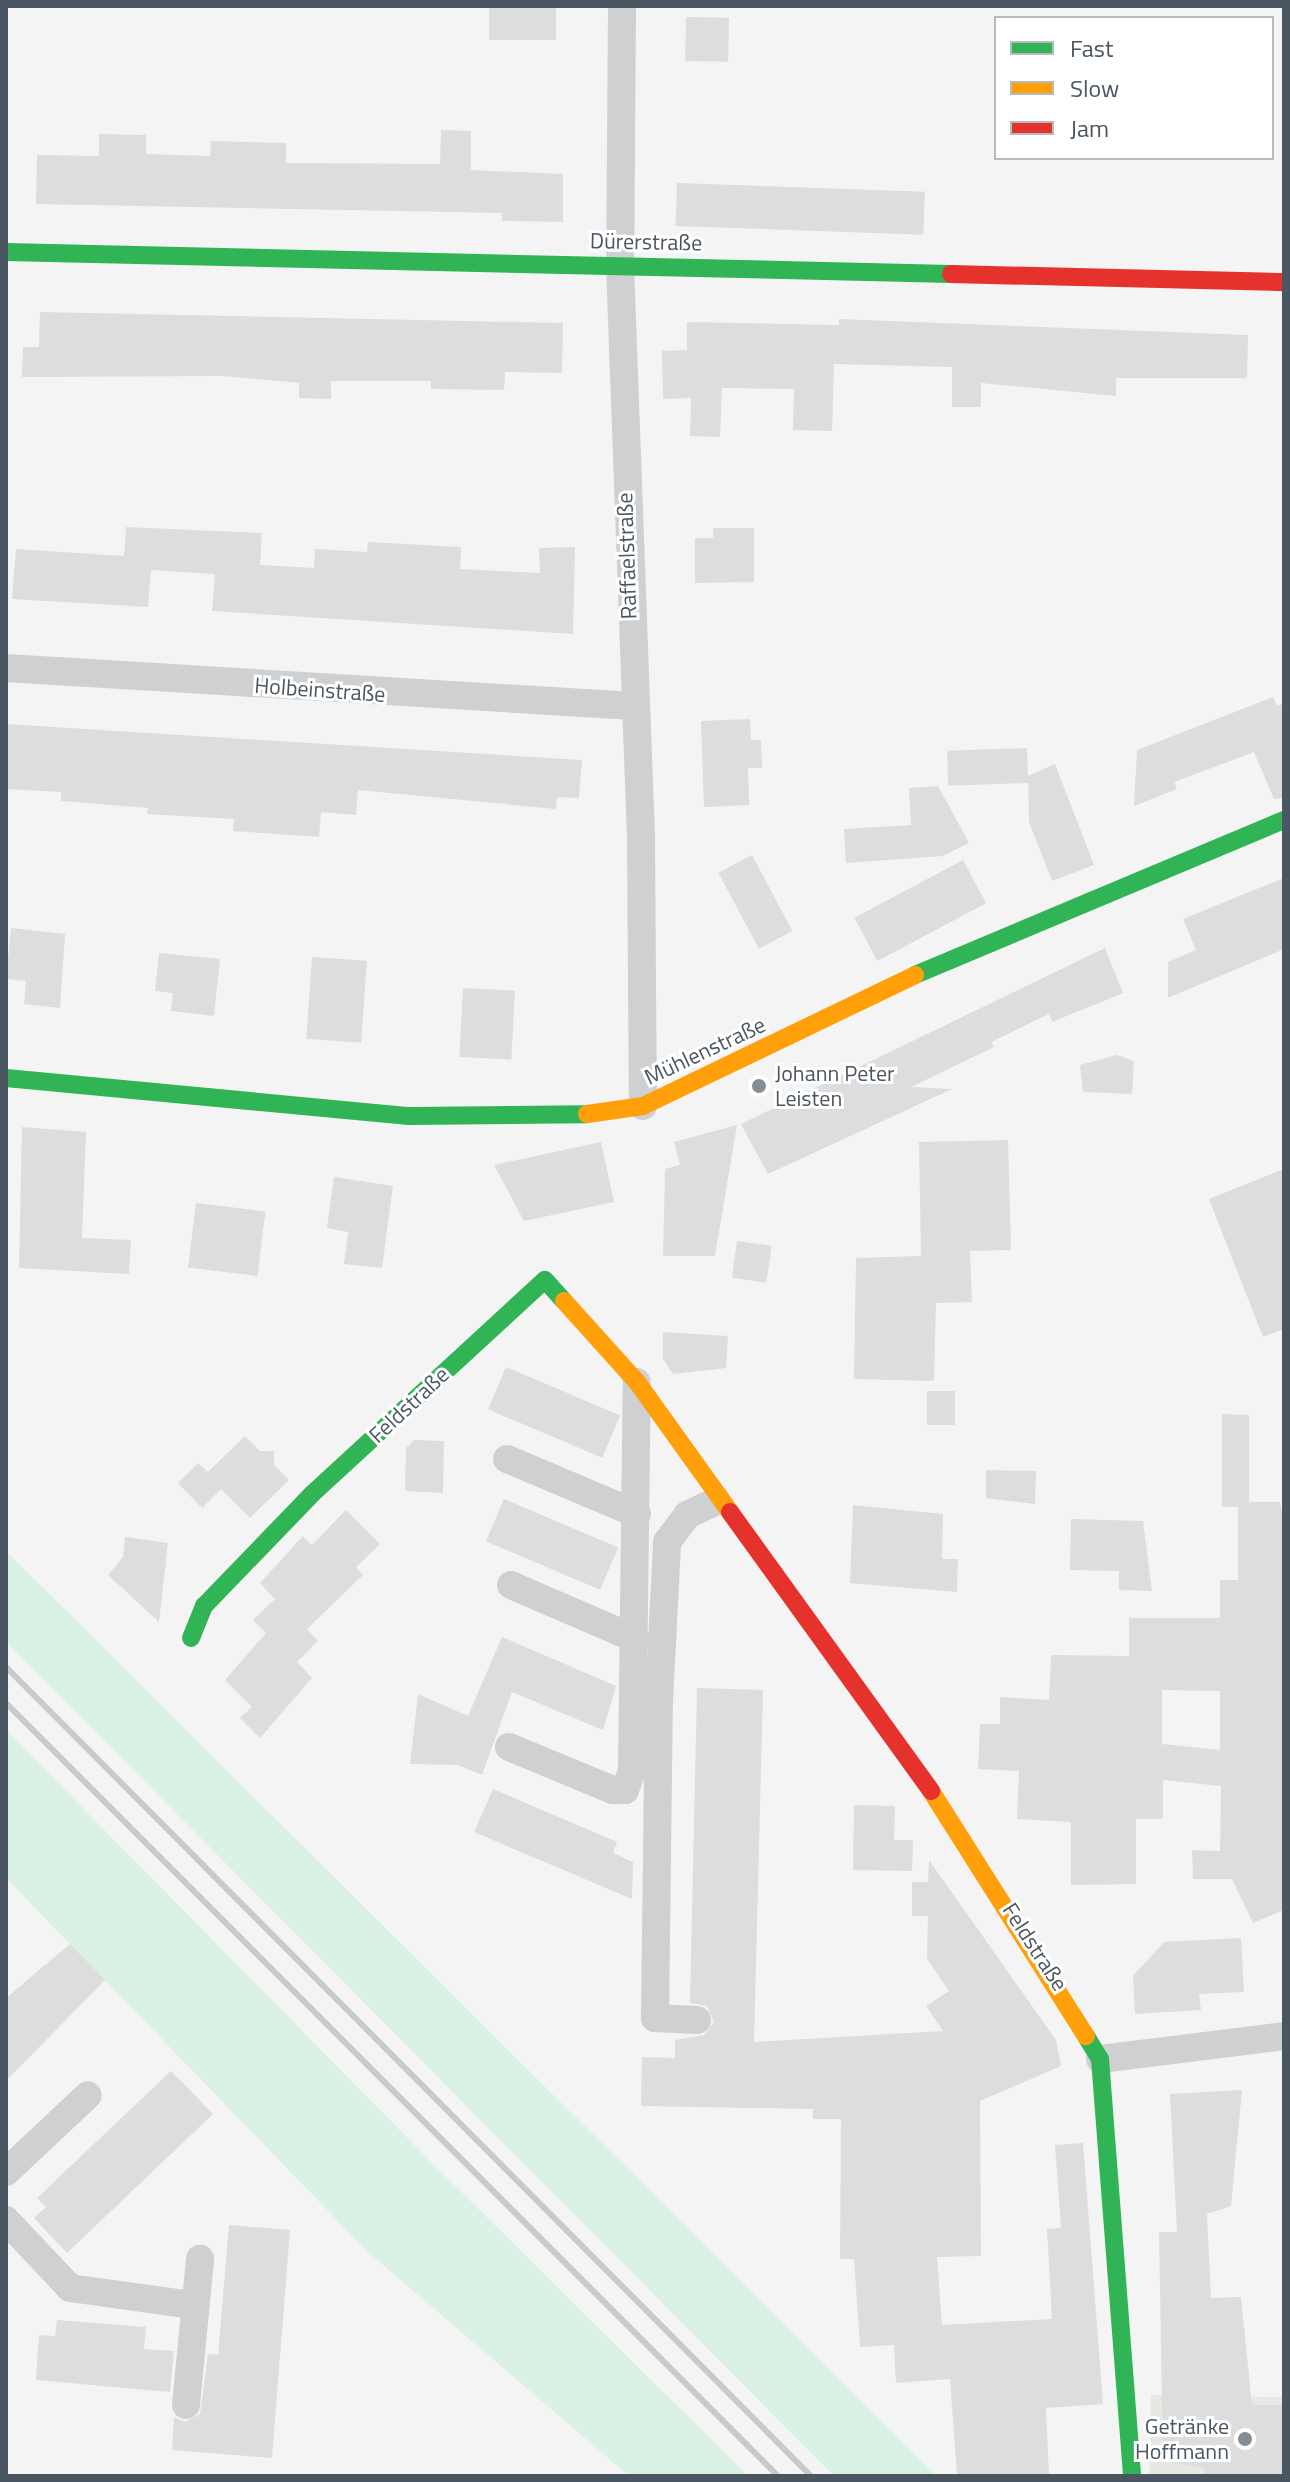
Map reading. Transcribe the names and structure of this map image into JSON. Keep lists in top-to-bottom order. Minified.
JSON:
{"streets":{"street":["Dürerstraße","Raffaelstraße","Holbeinstraße","Mühlenstraße","Feldstraße"]},"crossings":[["Dürerstraße","Raffaelstraße"],["Raffaelstraße","Holbeinstraße"],["Raffaelstraße","Mühlenstraße"]],"places":["Johann Peter Leisten","Getränke Hoffmann"],"legend":["Fast","Slow","Jam"]}
